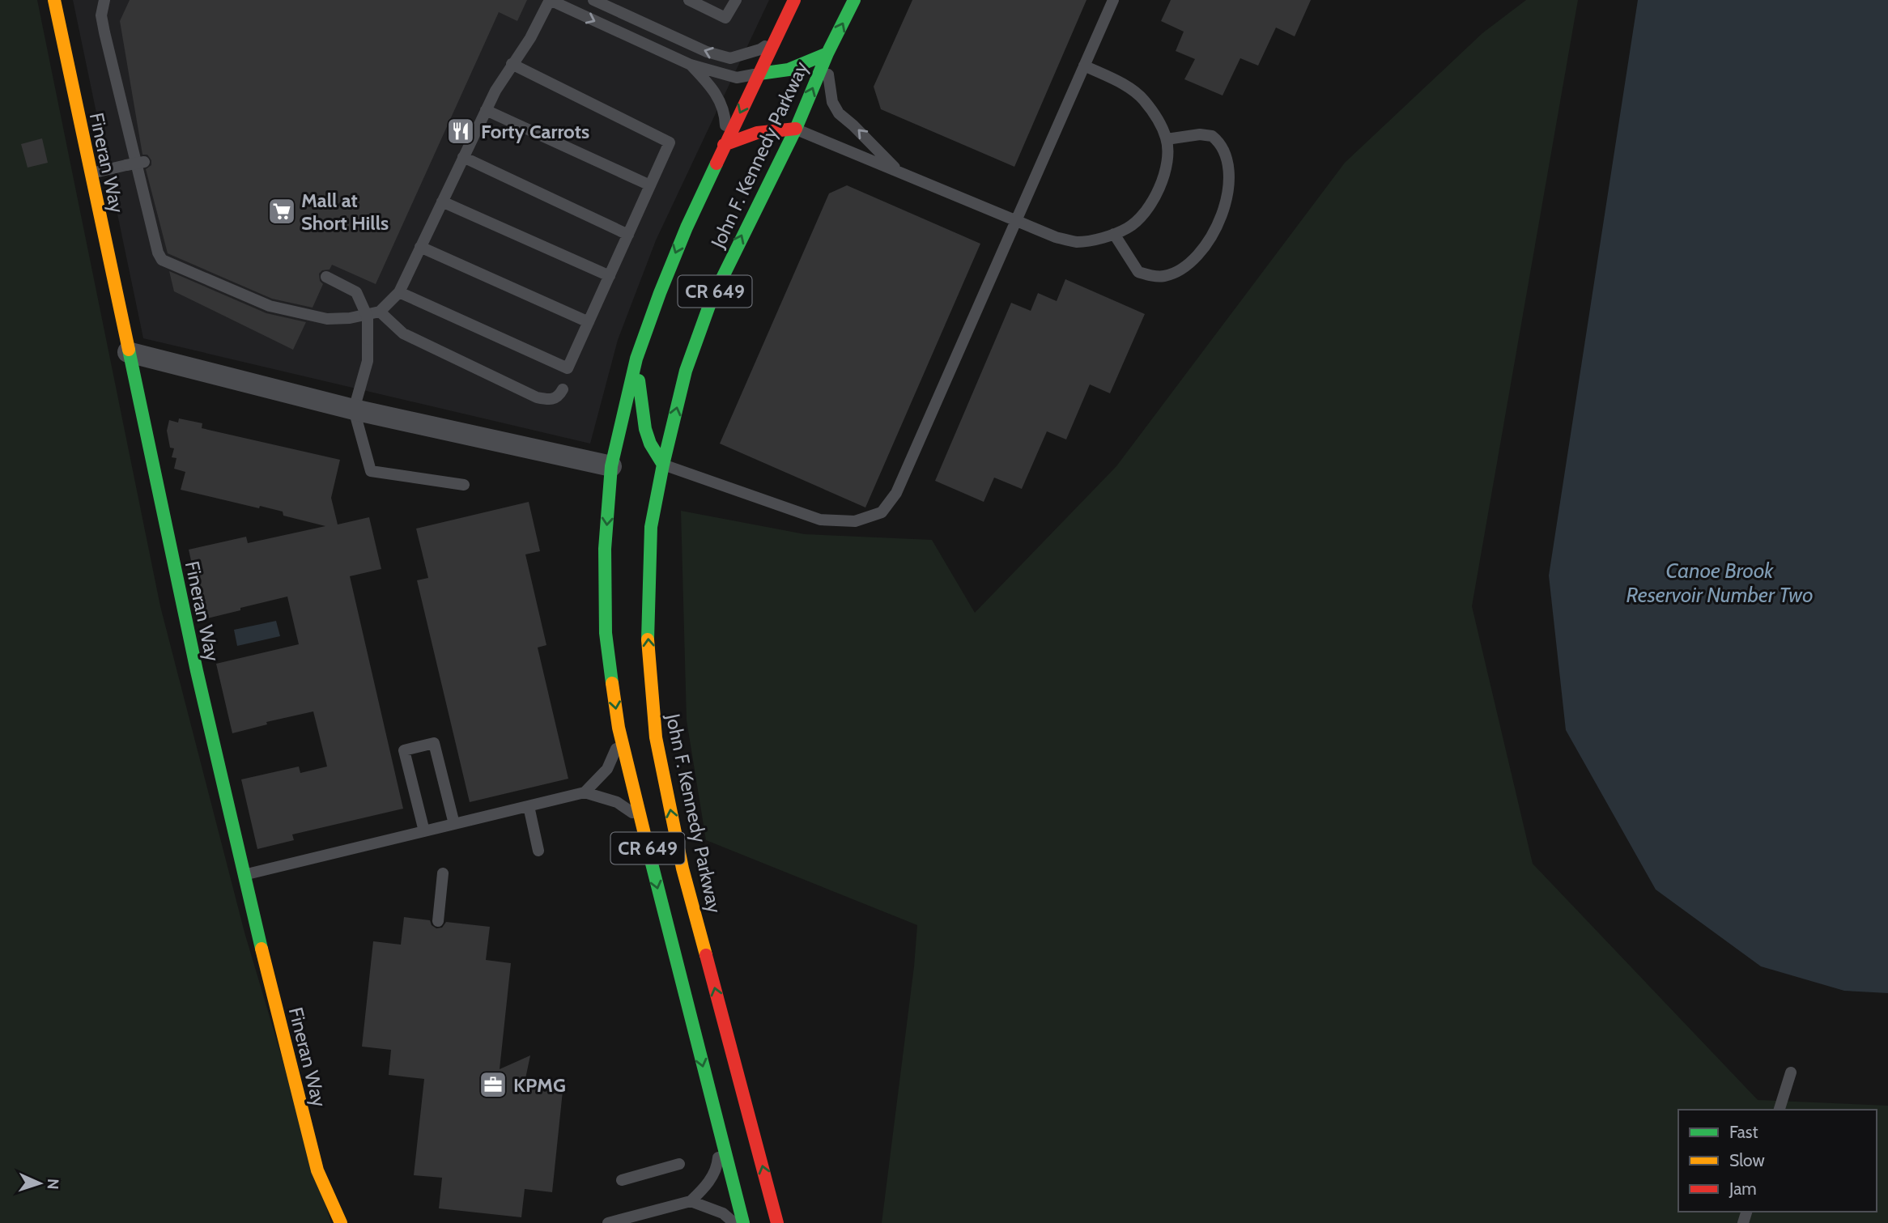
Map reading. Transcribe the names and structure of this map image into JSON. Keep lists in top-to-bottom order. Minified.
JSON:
{"streets":{"main road":["John F. Kennedy Parkway","Fineran Way","CR 649"]},"water":["Canoe Brook Reservoir Number Two"],"places":{"restaurant":["Forty Carrots"],"supermarket":["Mall at Short Hills"],"office":["KPMG"]},"legend":["Fast","Slow","Jam"],"north":"right"}
